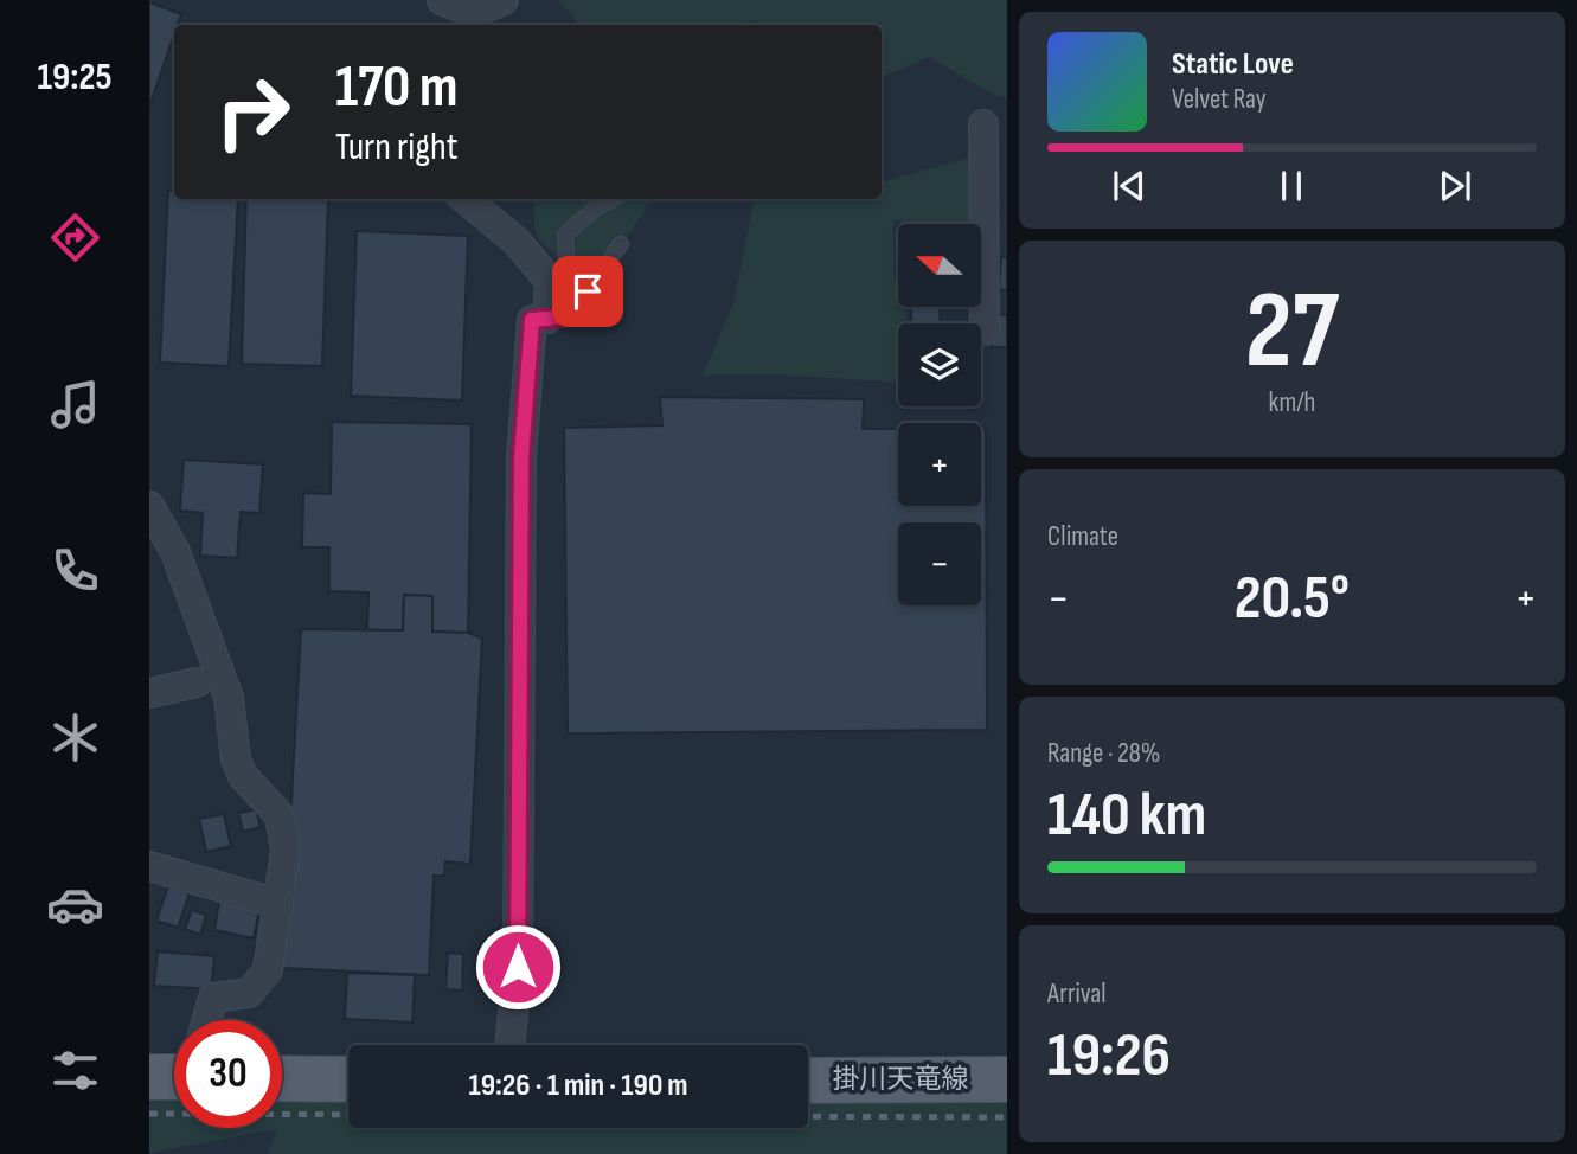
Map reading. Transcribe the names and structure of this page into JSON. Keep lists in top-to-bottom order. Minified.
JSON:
{"streets":{"main road":["掛川天竜線"]},"north":"left","page":{"tabs":"19:25","turn":["170 m","Turn right"],"song":["Static Love","Velvet Ray"],"map_buttons":["+","−"],"tile":[["27","km/h"],"Climate",["Range · 28%","140 km"],["Arrival","19:26"]],"heat":["−","20.5°","+"],"limit":"30","trip":"19:26 · 1 min · 190 m"}}
